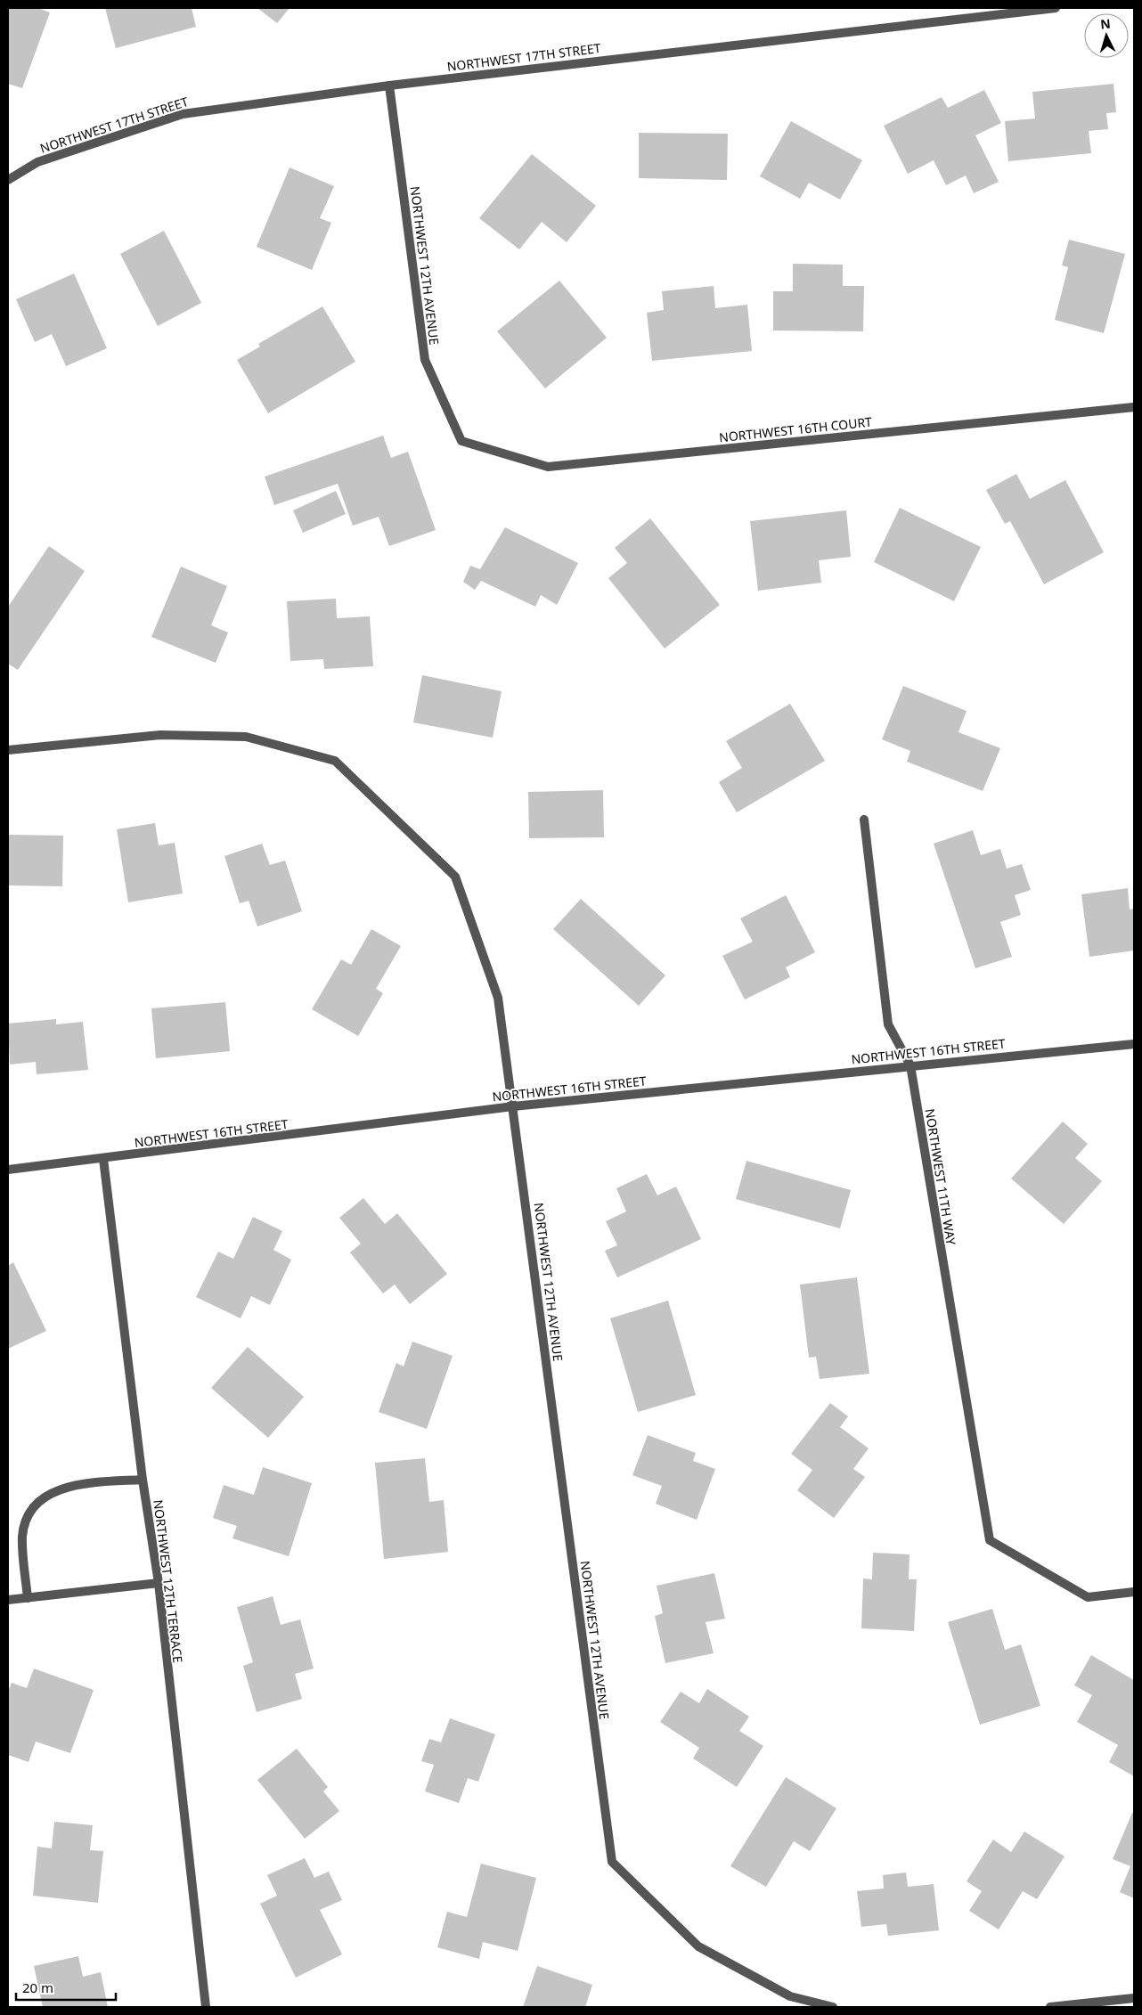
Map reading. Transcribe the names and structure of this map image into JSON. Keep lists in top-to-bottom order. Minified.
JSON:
{"streets":{"street":["NORTHWEST 17TH STREET","NORTHWEST 12TH AVENUE","NORTHWEST 16TH COURT","NORTHWEST 16TH STREET","NORTHWEST 11TH WAY","NORTHWEST 12TH TERRACE"]},"crossings":[["NORTHWEST 17TH STREET","NORTHWEST 12TH AVENUE"],["NORTHWEST 12TH AVENUE","NORTHWEST 16TH COURT"],["NORTHWEST 12TH AVENUE","NORTHWEST 16TH STREET"],["NORTHWEST 16TH STREET","NORTHWEST 11TH WAY"],["NORTHWEST 16TH STREET","NORTHWEST 12TH TERRACE"]],"scale_bar":"20 m","north":"top"}
